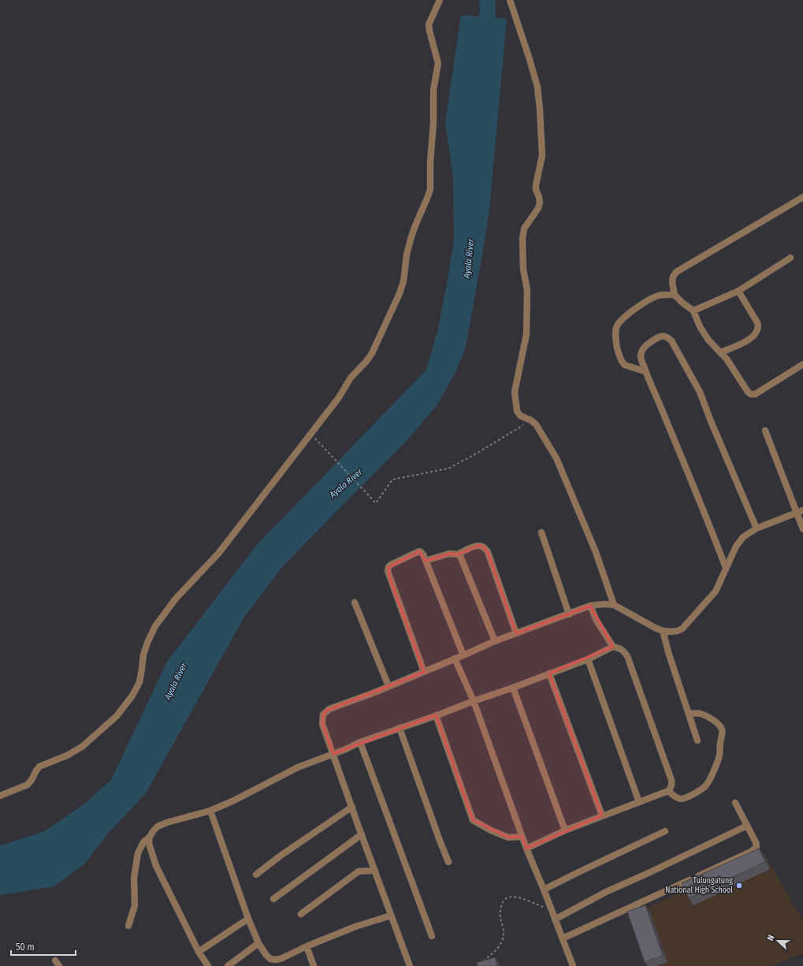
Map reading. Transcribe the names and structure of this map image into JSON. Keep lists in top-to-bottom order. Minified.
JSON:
{"water":["Ayala River"],"places":["Tulungatung National High School"],"scale_bar":"50 m","north":"left"}
